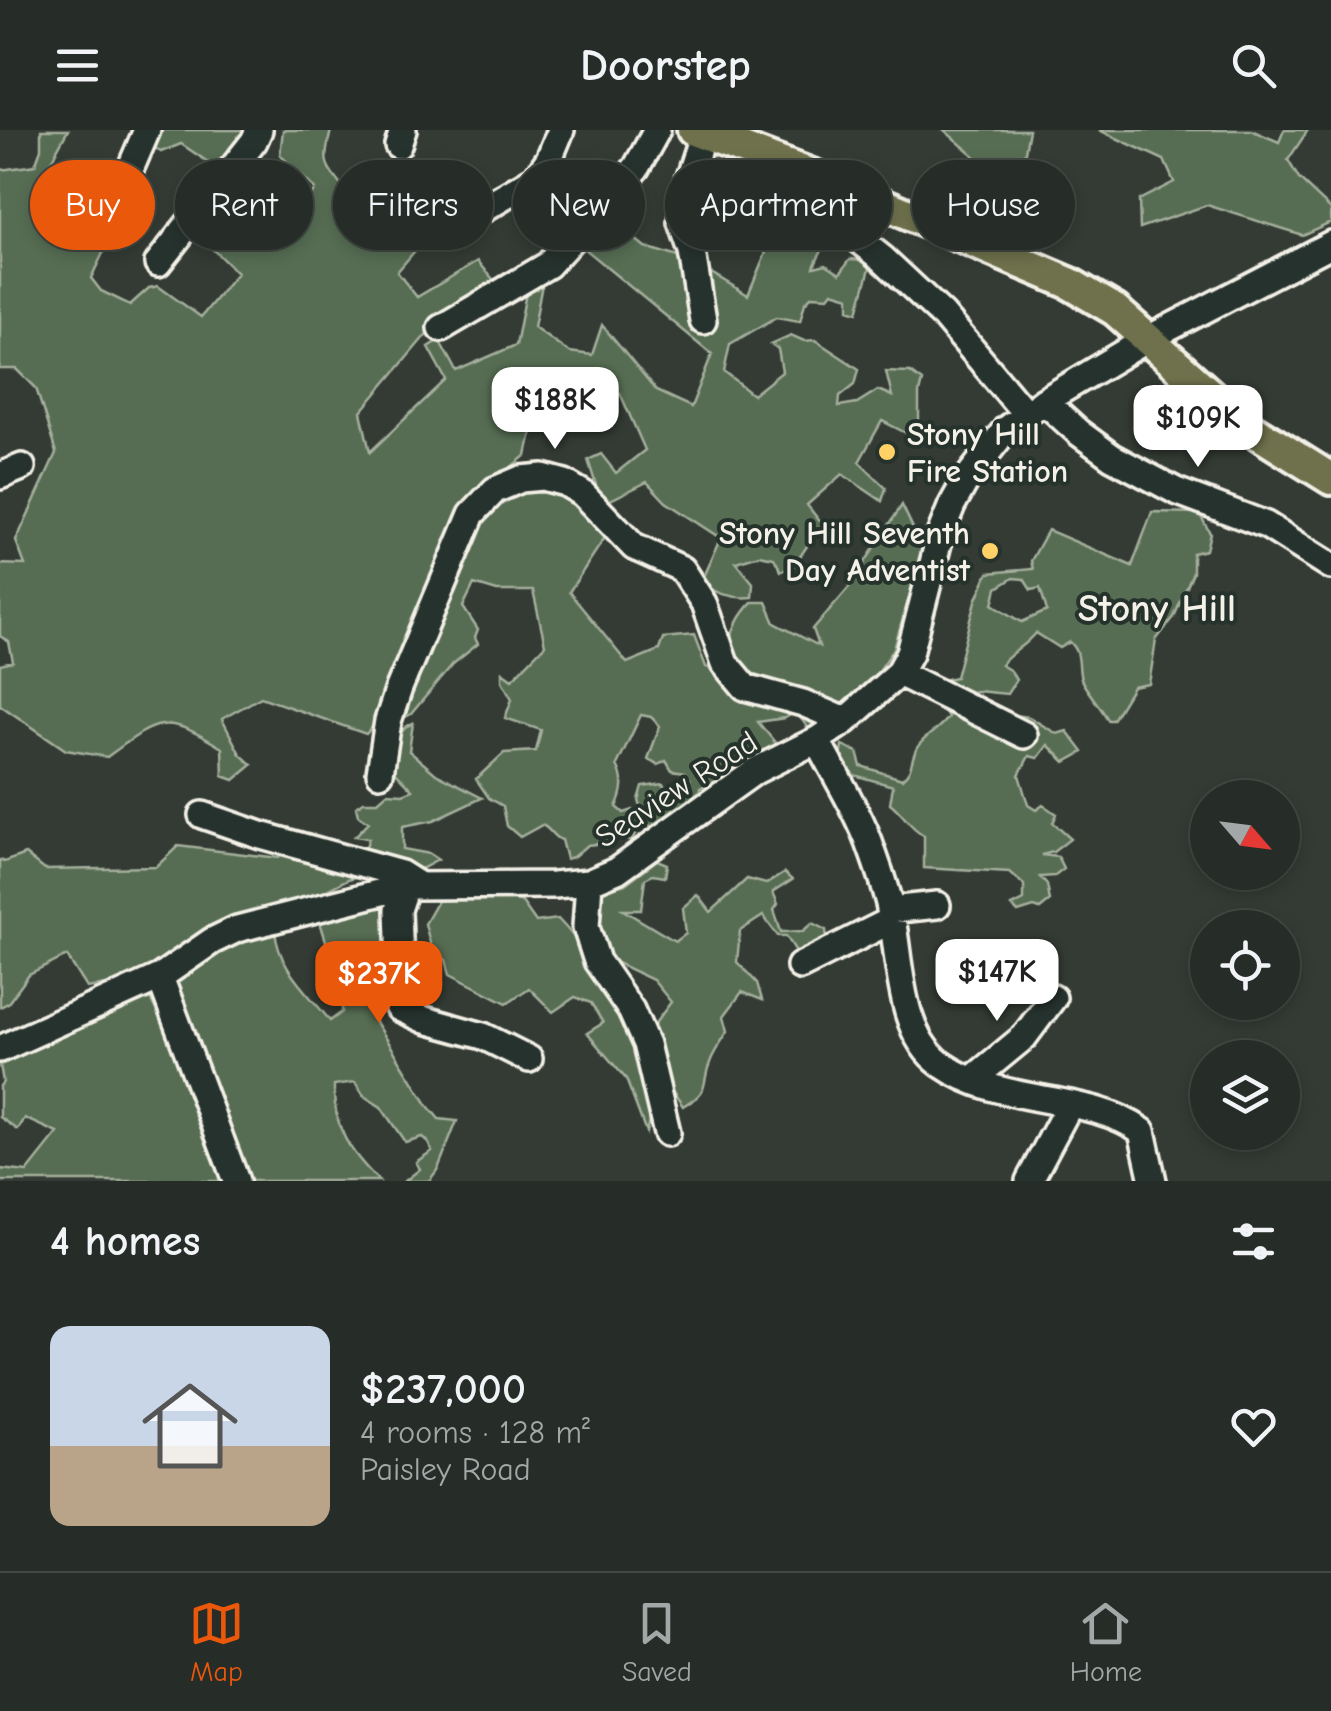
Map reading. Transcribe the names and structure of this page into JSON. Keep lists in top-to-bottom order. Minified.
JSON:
{"streets":{"street":["Seaview Road"]},"districts":["Stony Hill"],"places":["Stony Hill Fire Station","Stony Hill Seventh Day Adventist"],"north":"bottom right","page":{"header":"Doorstep","chip":["Buy","Rent","Filters","New","Apartment","House"],"price":["$188K","$109K","$147K","$237K"],"heading":"4 homes","list":[{"name":"$237,000","note":"4 rooms · 128 m² · Paisley Road"}],"tabs":["Map","Saved","Home"]}}
